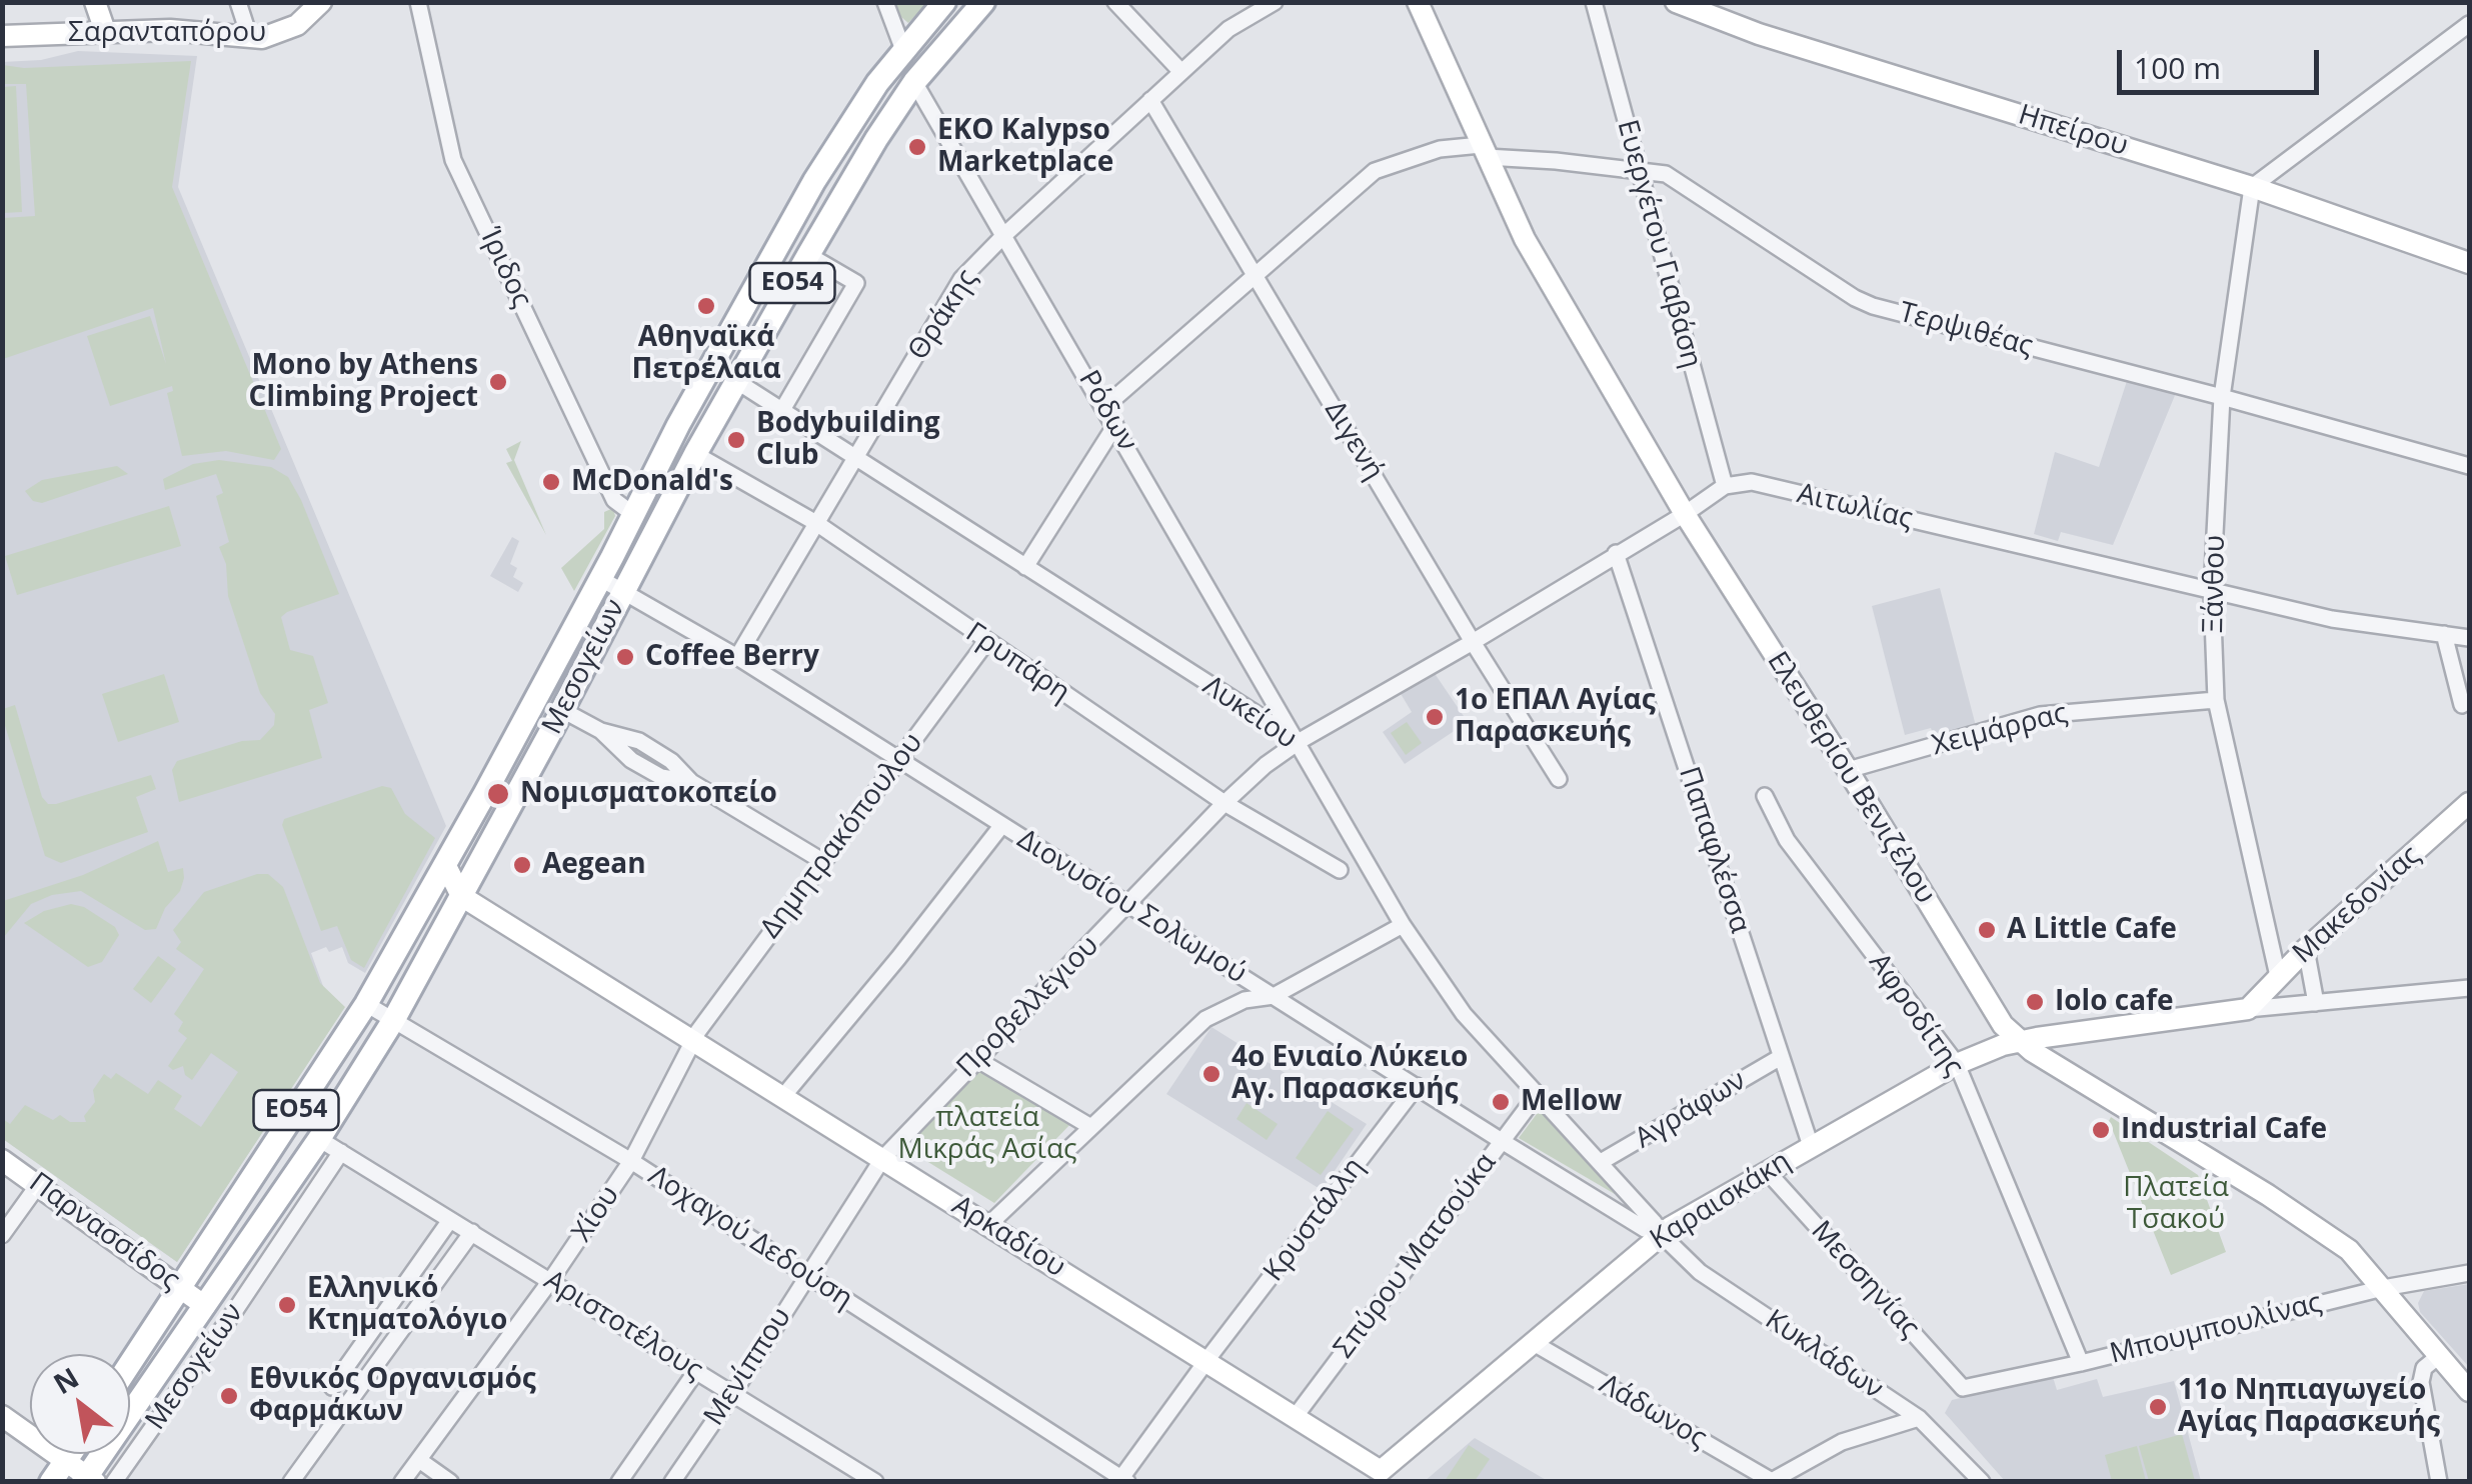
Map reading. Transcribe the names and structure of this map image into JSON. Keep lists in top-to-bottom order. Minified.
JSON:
{"streets":{"main road":["ΕΟ54","Μεσογείων"],"street":["Σαρανταπόρου","Ηπείρου","Ευεργέτου Γιαβάση","Ίριδος","Θράκης","Τερψιθέας","Ρόδων","Διγενή","Αιτωλίας","Ξάνθου","Γρυπάρη","Λυκείου","Χειμάρρας","Ελευθερίου Βενιζέλου","Δημητρακόπουλου","Παπαφλέσσα","Μακεδονίας","Διονυσίου Σολωμού","Προβελλέγιου","Αφροδίτης","Αγράφων","Καραισκάκη","Χίου","Κρυστάλλη","Παρνασσίδος","Αρκαδίου","Λοχαγού Δεδούση","Σπύρου Ματσούκα","Μεσσηνίας","Αριστοτέλους","Μπουμπουλίνας","Κυκλάδων","Μενίππου","Λάδωνος"]},"crossings":[["Ηπείρου","Ξάνθου"],["Ευεργέτου Γιαβάση","Τερψιθέας"],["Ευεργέτου Γιαβάση","Αιτωλίας"],["Ίριδος","Μεσογείων"],["Θράκης","Ρόδων"],["Θράκης","Διγενή"],["Θράκης","Γρυπάρη"],["Θράκης","Λυκείου"],["Θράκης","Διονυσίου Σολωμού"],["Τερψιθέας","Ρόδων"],["Τερψιθέας","Διγενή"],["Τερψιθέας","Ξάνθου"],["Τερψιθέας","Ελευθερίου Βενιζέλου"],["Ρόδων","Μεσογείων"],["Ρόδων","Λυκείου"],["Ρόδων","Προβελλέγιου"],["Αιτωλίας","Ξάνθου"],["Ξάνθου","Χειμάρρας"],["Ξάνθου","Μακεδονίας"],["Γρυπάρη","Μεσογείων"],["Γρυπάρη","Δημητρακόπουλου"],["Γρυπάρη","Προβελλέγιου"],["Μεσογείων","Λυκείου"],["Μεσογείων","Διονυσίου Σολωμού"],["Μεσογείων","Παρνασσίδος"],["Μεσογείων","Αρκαδίου"],["Μεσογείων","Λοχαγού Δεδούση"],["Μεσογείων","Αριστοτέλους"],["Λυκείου","Διονυσίου Σολωμού"],["Λυκείου","Προβελλέγιου"],["Λυκείου","Αγράφων"],["Λυκείου","Καραισκάκη"],["Λυκείου","Σπύρου Ματσούκα"],["Λυκείου","Κυκλάδων"],["Χειμάρρας","Ελευθερίου Βενιζέλου"],["Ελευθερίου Βενιζέλου","Καραισκάκη"],["Ελευθερίου Βενιζέλου","Μπουμπουλίνας"],["Δημητρακόπουλου","Διονυσίου Σολωμού"],["Δημητρακόπουλου","Χίου"],["Δημητρακόπουλου","Αρκαδίου"],["Παπαφλέσσα","Αγράφων"],["Παπαφλέσσα","Καραισκάκη"],["Μακεδονίας","Καραισκάκη"],["Διονυσίου Σολωμού","Προβελλέγιου"],["Διονυσίου Σολωμού","Καραισκάκη"],["Διονυσίου Σολωμού","Κρυστάλλη"],["Διονυσίου Σολωμού","Σπύρου Ματσούκα"],["Διονυσίου Σολωμού","Κυκλάδων"],["Προβελλέγιου","Αρκαδίου"],["Προβελλέγιου","Μενίππου"],["Αφροδίτης","Καραισκάκη"],["Αφροδίτης","Μπουμπουλίνας"],["Καραισκάκη","Αρκαδίου"],["Καραισκάκη","Μεσσηνίας"],["Καραισκάκη","Κυκλάδων"],["Καραισκάκη","Λάδωνος"],["Χίου","Αρκαδίου"],["Χίου","Λοχαγού Δεδούση"],["Χίου","Αριστοτέλους"],["Κρυστάλλη","Αρκαδίου"],["Κρυστάλλη","Λοχαγού Δεδούση"],["Αρκαδίου","Σπύρου Ματσούκα"],["Αρκαδίου","Μενίππου"],["Λοχαγού Δεδούση","Μενίππου"],["Μεσσηνίας","Μπουμπουλίνας"],["Αριστοτέλους","Μενίππου"]],"parks":["πλατεία Μικράς Ασίας","Πλατεία Τσακού"],"places":["EKO Kalypso Marketplace","Αθηναϊκά Πετρέλαια","Mono by Athens Climbing Project","Bodybuilding Club","McDonald's","Coffee Berry","1ο ΕΠΑΛ Αγίας Παρασκευής","Νομισματοκοπείο","Aegean","A Little Cafe","Iolo cafe","4ο Ενιαίο Λύκειο Αγ. Παρασκευής","Mellow","Industrial Cafe","Ελληνικό Κτηματολόγιο","Εθνικός Οργανισμός Φαρμάκων","11ο Νηπιαγωγείο Αγίας Παρασκευής"],"scale_bar":"100 m","north":"top left"}
